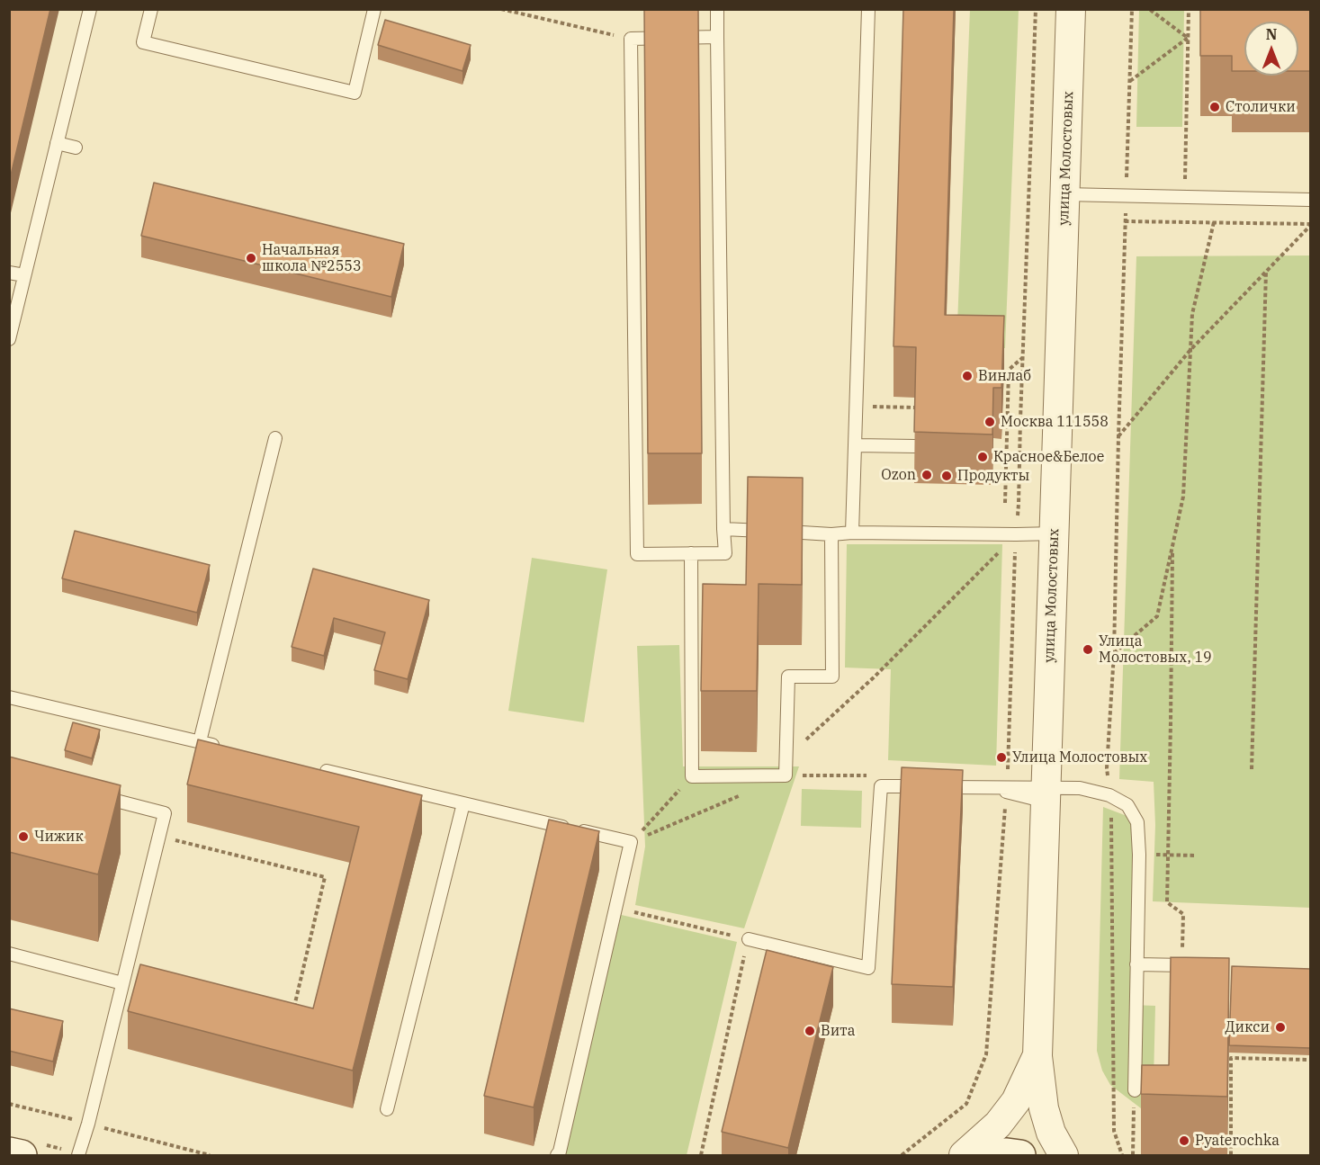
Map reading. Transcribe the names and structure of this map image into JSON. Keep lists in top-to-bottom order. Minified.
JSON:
{"streets":{"street":["улица Молостовых"]},"places":["Столички","Начальная школа №2553","Винлаб","Москва 111558","Красное&Белое","Ozon","Продукты","Улица Молостовых, 19","Улица Молостовых","Чижик","Дикси","Вита","Pyaterochka"],"north":"top"}
